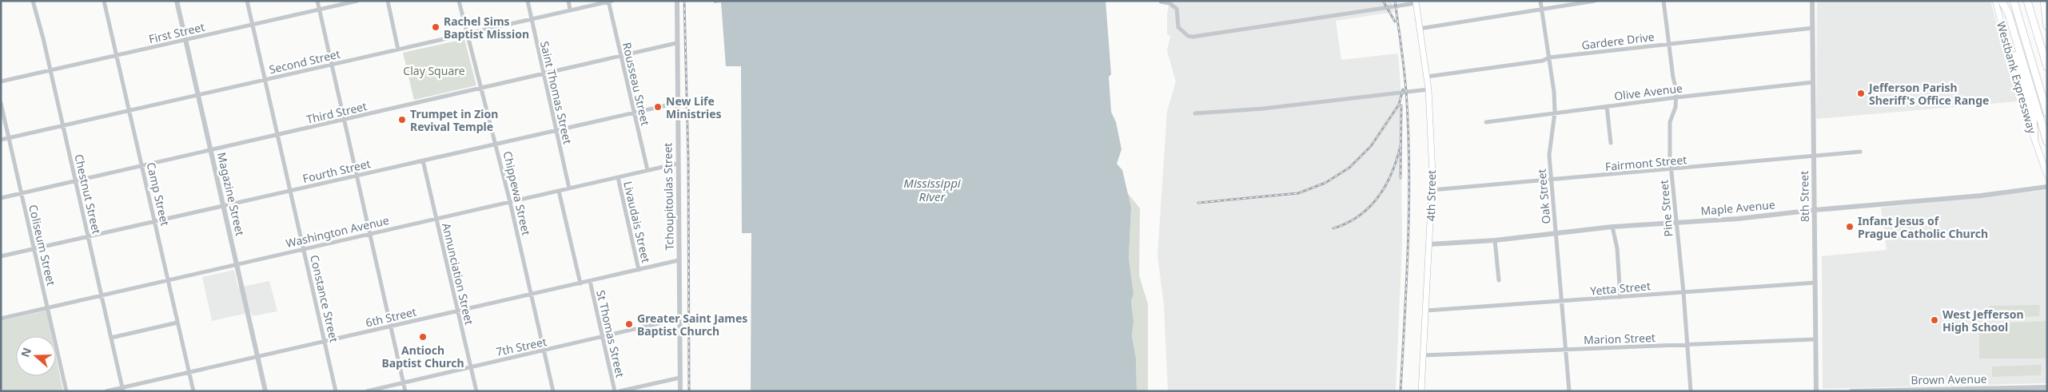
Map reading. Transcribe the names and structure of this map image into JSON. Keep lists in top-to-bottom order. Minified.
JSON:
{"streets":{"highway":["Westbank Expressway"],"main road":["4th Street"],"street":["First Street","Gardere Drive","Second Street","Rousseau Street","Olive Avenue","Saint Thomas Street","Third Street","Fairmont Street","Fourth Street","Chippewa Street","Chestnut Street","Camp Street","Magazine Street","Tchoupitoulas Street","Oak Street","8th Street","Maple Avenue","Pine Street","Livaudais Street","Washington Avenue","Coliseum Street","Annunciation Street","Yetta Street","Constance Street","6th Street","St Thomas Street","Marion Street","7th Street","Brown Avenue"]},"crossings":[["First Street","Chestnut Street"],["First Street","Camp Street"],["First Street","Magazine Street"],["First Street","Constance Street"],["Gardere Drive","4th Street"],["Gardere Drive","Oak Street"],["Gardere Drive","8th Street"],["Gardere Drive","Pine Street"],["Second Street","Rousseau Street"],["Second Street","Saint Thomas Street"],["Second Street","Chippewa Street"],["Second Street","Chestnut Street"],["Second Street","Camp Street"],["Second Street","Magazine Street"],["Second Street","Coliseum Street"],["Second Street","Constance Street"],["Rousseau Street","Third Street"],["Rousseau Street","Fourth Street"],["Rousseau Street","Washington Avenue"],["Olive Avenue","Oak Street"],["Olive Avenue","8th Street"],["Olive Avenue","Pine Street"],["Saint Thomas Street","Third Street"],["Saint Thomas Street","Fourth Street"],["Saint Thomas Street","Washington Avenue"],["Third Street","Chippewa Street"],["Third Street","Chestnut Street"],["Third Street","Camp Street"],["Third Street","Magazine Street"],["Third Street","Tchoupitoulas Street"],["Third Street","Coliseum Street"],["Third Street","Constance Street"],["Fairmont Street","4th Street"],["Fairmont Street","Oak Street"],["Fairmont Street","8th Street"],["Fairmont Street","Pine Street"],["Fourth Street","Chippewa Street"],["Fourth Street","Chestnut Street"],["Fourth Street","Camp Street"],["Fourth Street","Magazine Street"],["Fourth Street","Tchoupitoulas Street"],["Fourth Street","Coliseum Street"],["Fourth Street","Annunciation Street"],["Fourth Street","Constance Street"],["Chippewa Street","Washington Avenue"],["Chippewa Street","6th Street"],["Chippewa Street","7th Street"],["Chestnut Street","Washington Avenue"],["Chestnut Street","6th Street"],["Camp Street","Washington Avenue"],["Camp Street","6th Street"],["Magazine Street","Washington Avenue"],["Magazine Street","6th Street"],["4th Street","Maple Avenue"],["4th Street","Yetta Street"],["4th Street","Marion Street"],["Tchoupitoulas Street","Washington Avenue"],["Tchoupitoulas Street","6th Street"],["Tchoupitoulas Street","7th Street"],["Oak Street","Maple Avenue"],["Oak Street","Yetta Street"],["Oak Street","Marion Street"],["8th Street","Maple Avenue"],["8th Street","Yetta Street"],["8th Street","Marion Street"],["Maple Avenue","Pine Street"],["Pine Street","Yetta Street"],["Pine Street","Marion Street"],["Livaudais Street","Washington Avenue"],["Livaudais Street","6th Street"],["Washington Avenue","Coliseum Street"],["Washington Avenue","Annunciation Street"],["Washington Avenue","Constance Street"],["Washington Avenue","St Thomas Street"],["Annunciation Street","6th Street"],["Annunciation Street","7th Street"],["Constance Street","6th Street"],["6th Street","St Thomas Street"],["St Thomas Street","7th Street"]],"water":["Mississippi River"],"parks":["Clay Square"],"places":["Rachel Sims Baptist Mission","Jefferson Parish Sheriff's Office Range","New Life Ministries","Trumpet in Zion Revival Temple","Infant Jesus of Prague Catholic Church","West Jefferson High School","Greater Saint James Baptist Church","Antioch Baptist Church"],"north":"left"}
